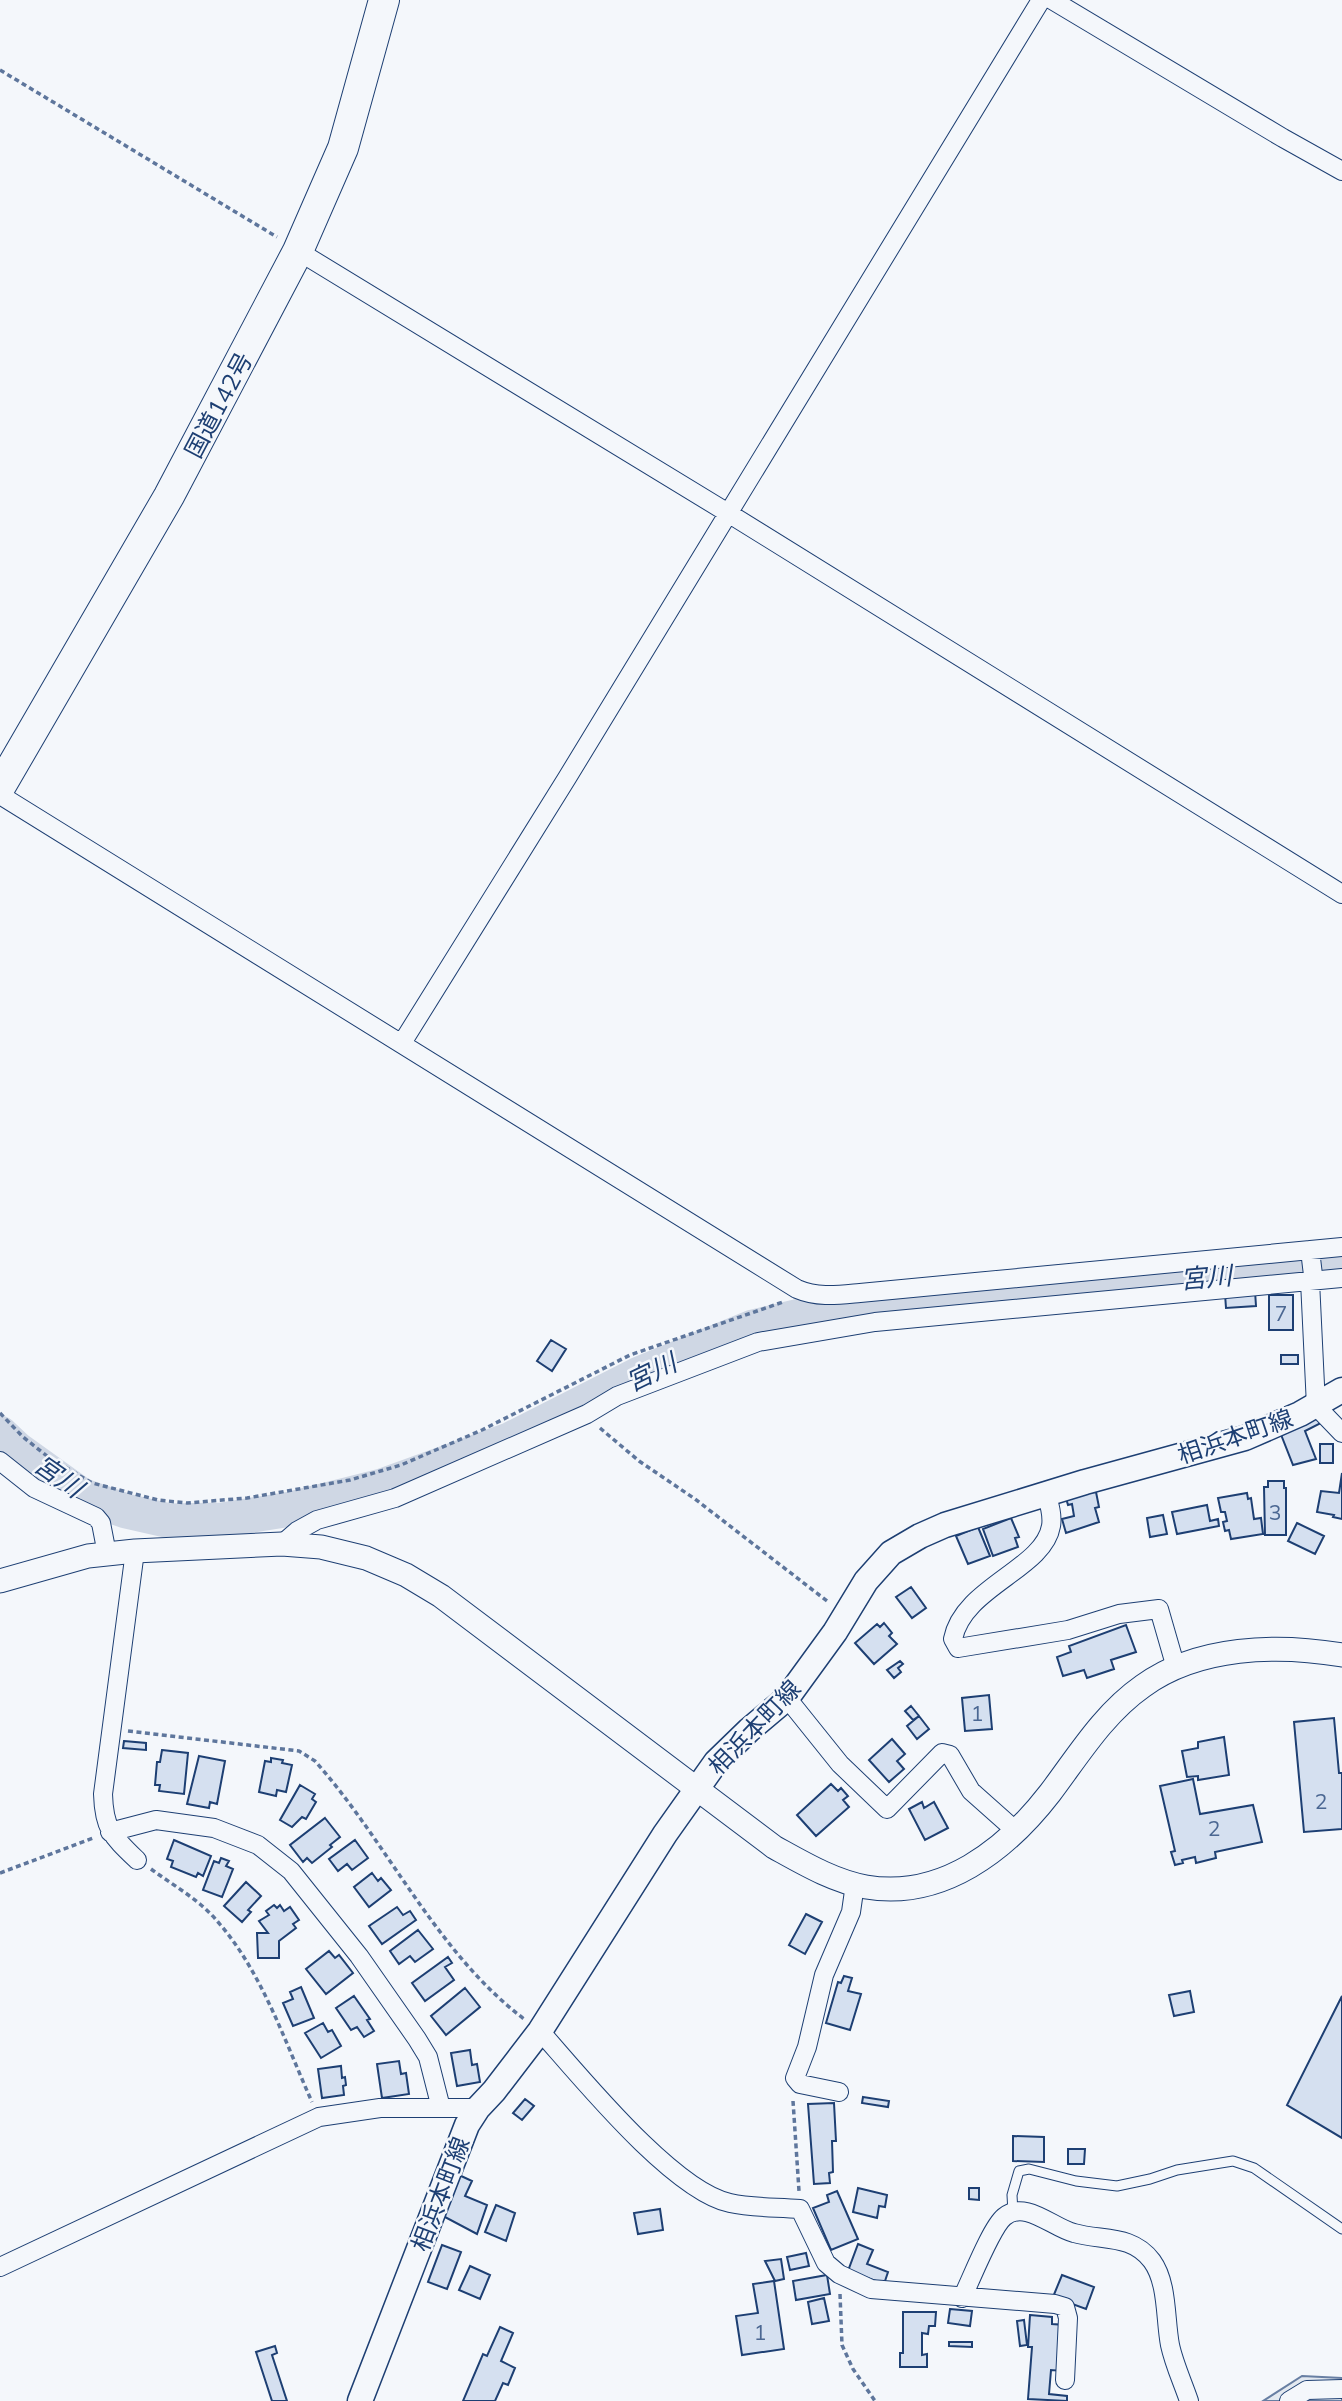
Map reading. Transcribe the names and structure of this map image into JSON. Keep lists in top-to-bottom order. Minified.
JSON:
{"streets":{"highway":["国道142号"],"main road":["相浜本町線"]},"water":["宮川"],"house_numbers":["7","3","1","2","2","1"]}
